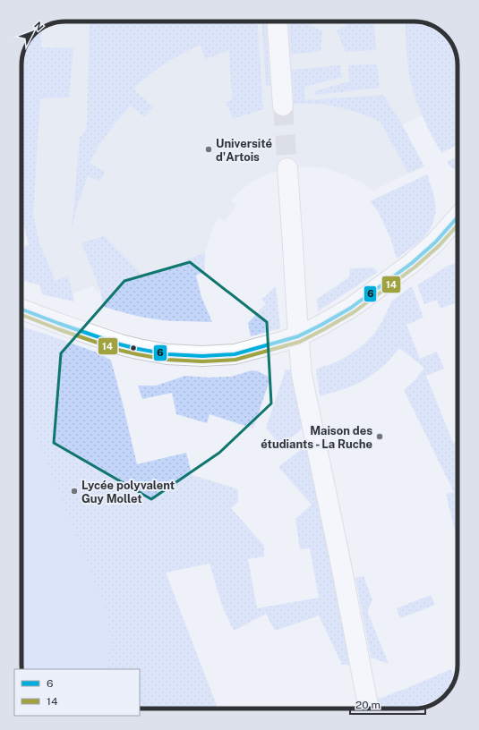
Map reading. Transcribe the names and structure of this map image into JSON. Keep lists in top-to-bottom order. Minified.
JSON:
{"places":["Université d'Artois","Maison des étudiants - La Ruche","Lycée polyvalent Guy Mollet"],"lines":["transit line 6","transit line 14"],"legend":["6","14"],"scale_bar":"20 m","north":"top right"}
